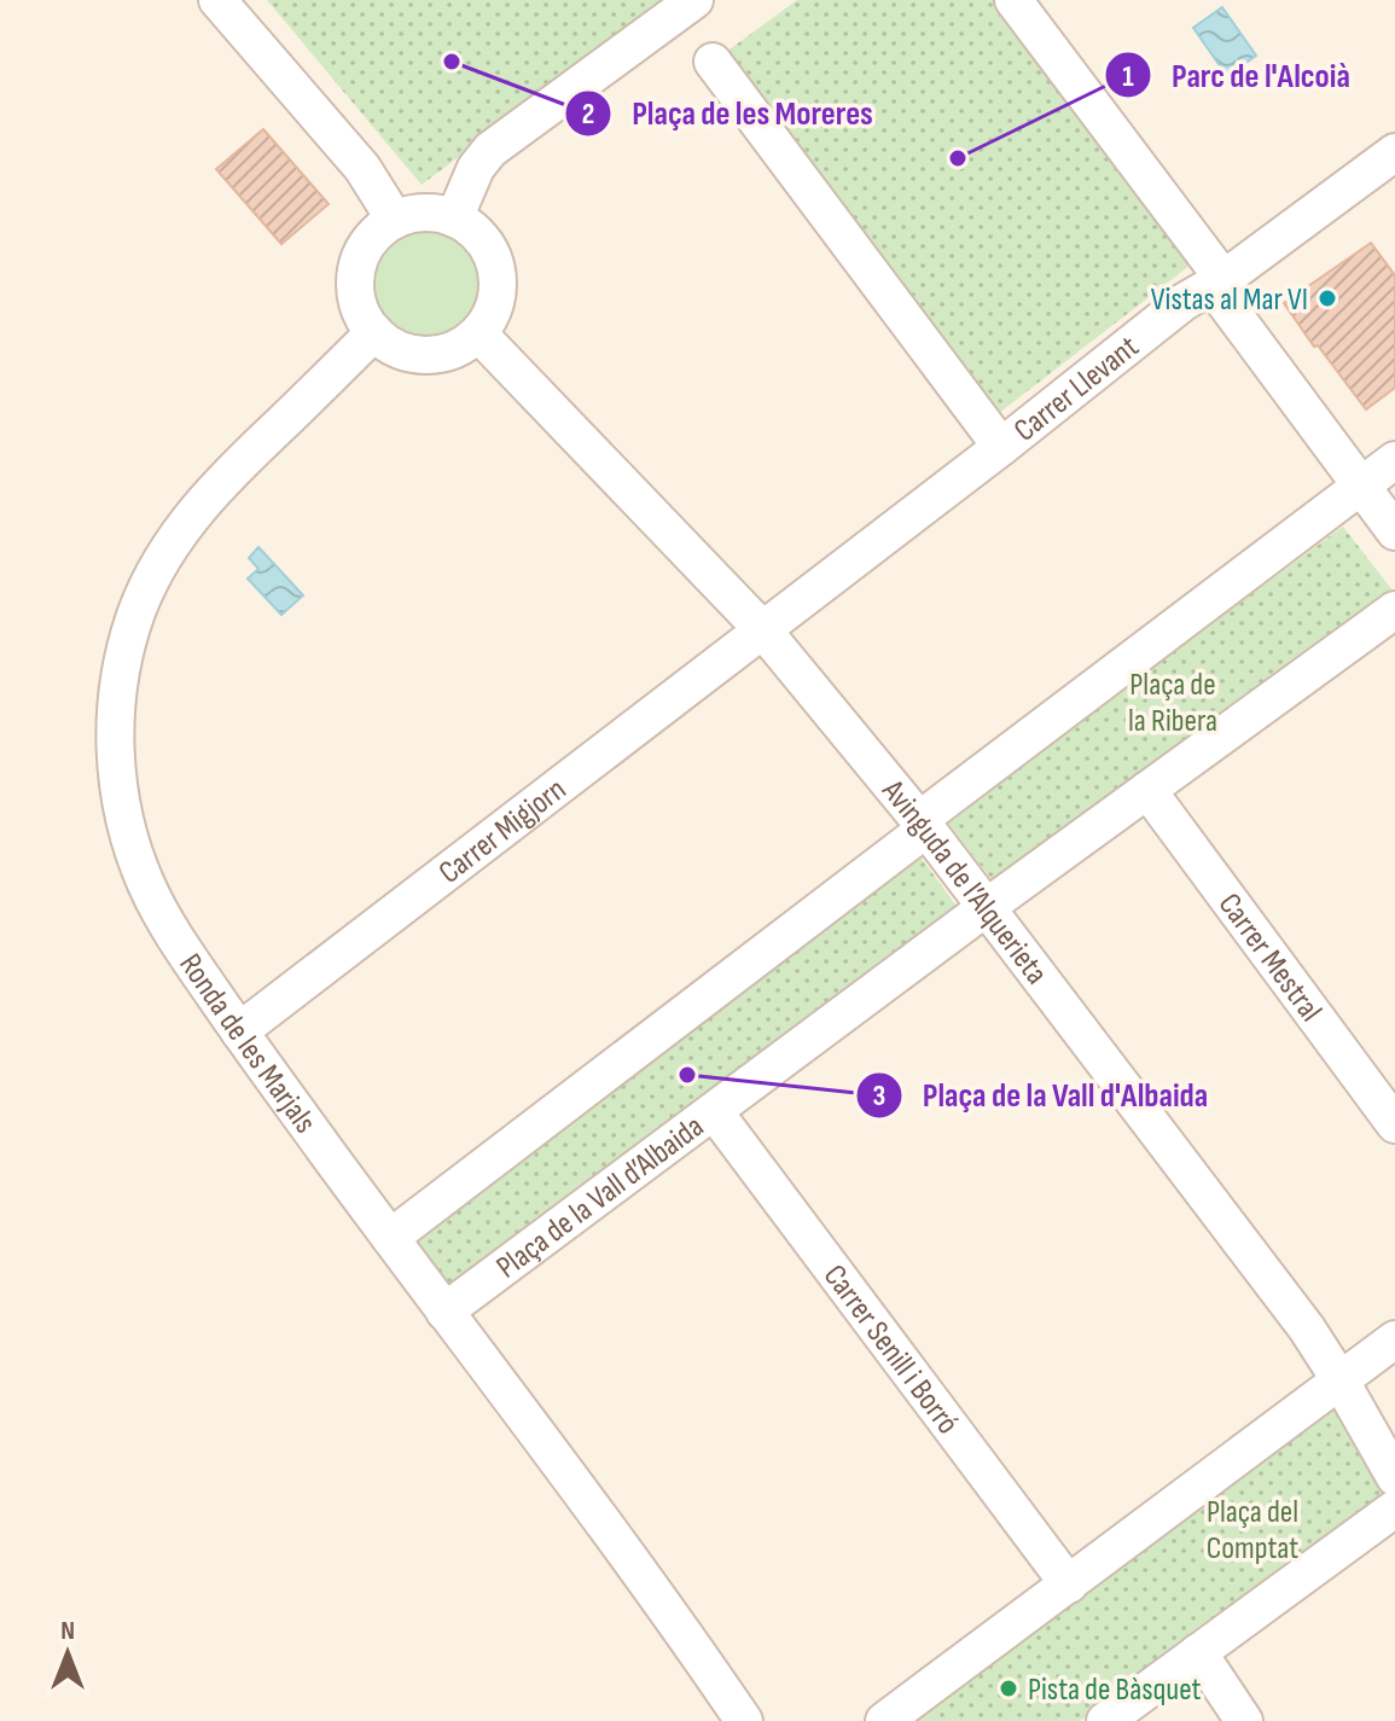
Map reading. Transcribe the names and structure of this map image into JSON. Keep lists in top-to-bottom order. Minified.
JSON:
{"streets":{"street":["Carrer Llevant","Carrer Migjorn","Avinguda de l’Alquerieta","Carrer Mestral","Ronda de les Marjals","Plaça de la Vall d’Albaida","Carrer Senill i Borró"]},"crossings":[["Carrer Llevant","Carrer Migjorn"],["Carrer Llevant","Avinguda de l’Alquerieta"],["Carrer Migjorn","Avinguda de l’Alquerieta"],["Carrer Migjorn","Ronda de les Marjals"],["Avinguda de l’Alquerieta","Ronda de les Marjals"],["Avinguda de l’Alquerieta","Plaça de la Vall d’Albaida"],["Ronda de les Marjals","Plaça de la Vall d’Albaida"],["Plaça de la Vall d’Albaida","Carrer Senill i Borró"]],"parks":["Plaça de la Ribera","Plaça del Comptat"],"places":["Plaça de les Moreres","Parc de l'Alcoià","Vistas al Mar VI","Plaça de la Vall d'Albaida","Pista de Bàsquet"],"north":"top"}
